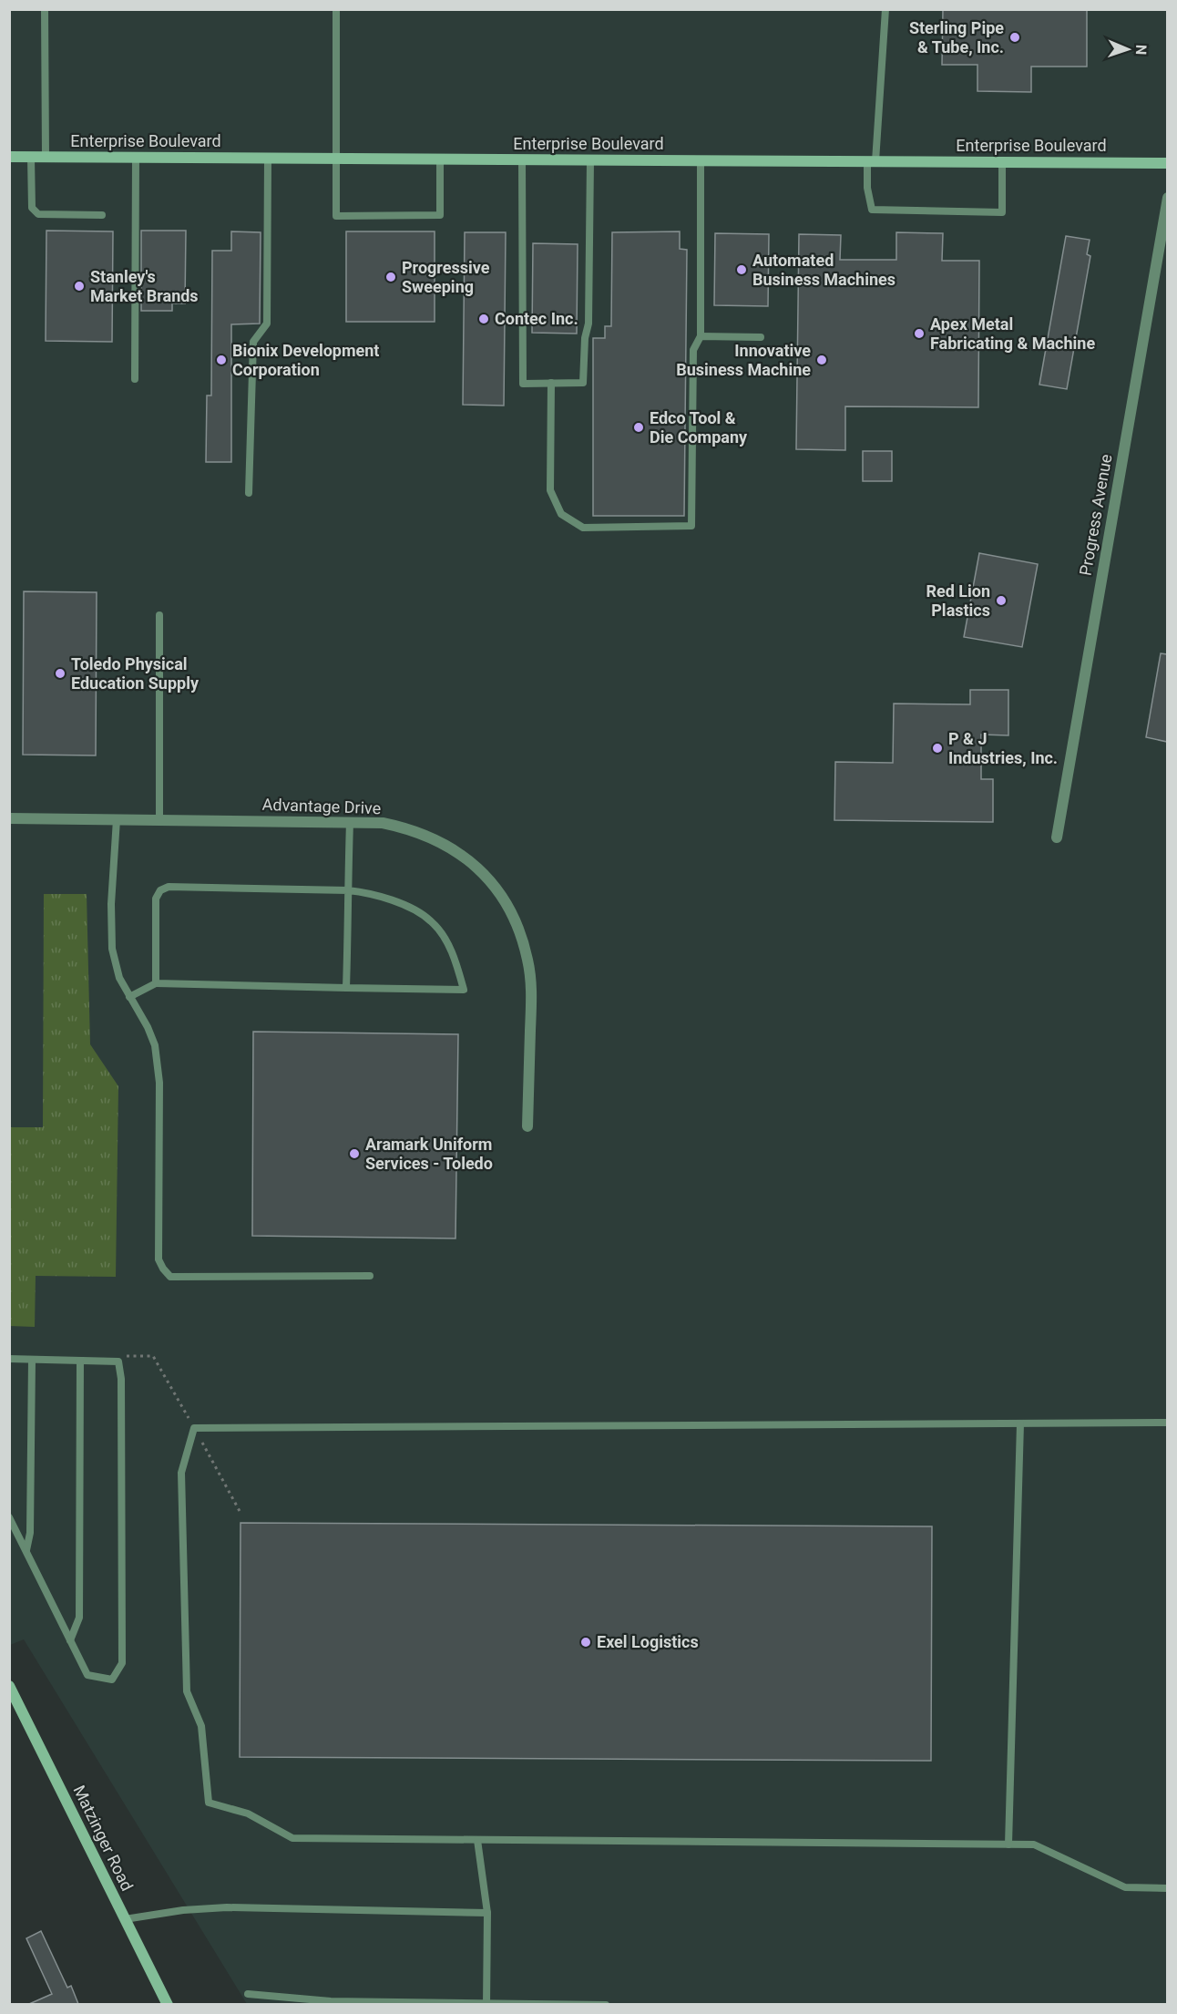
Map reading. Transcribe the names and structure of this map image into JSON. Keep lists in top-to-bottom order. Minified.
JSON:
{"streets":{"street":["Enterprise Boulevard","Progress Avenue","Advantage Drive","Matzinger Road"]},"places":["Sterling Pipe & Tube, Inc.","Automated Business Machines","Progressive Sweeping","Stanley's Market Brands","Contec Inc.","Apex Metal Fabricating & Machine","Bionix Development Corporation","Innovative Business Machine","Edco Tool & Die Company","Red Lion Plastics","Toledo Physical Education Supply","P & J Industries, Inc.","Aramark Uniform Services - Toledo","Exel Logistics"],"north":"right"}
